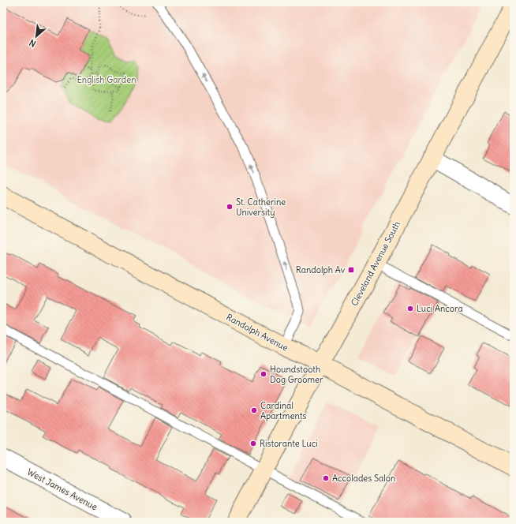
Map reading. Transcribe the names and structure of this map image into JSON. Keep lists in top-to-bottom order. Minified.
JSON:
{"streets":{"street":["Cleveland Avenue South","Randolph Avenue","West James Avenue"]},"crossings":[["Cleveland Avenue South","Randolph Avenue"]],"parks":["English Garden"],"places":{"other":["St. Catherine University","Luci Ancora","Houndstooth Dog Groomer","Cardinal Apartments","Ristorante Luci","Accolades Salon"],"transit":["Randolph Av"]},"north":"bottom left"}
